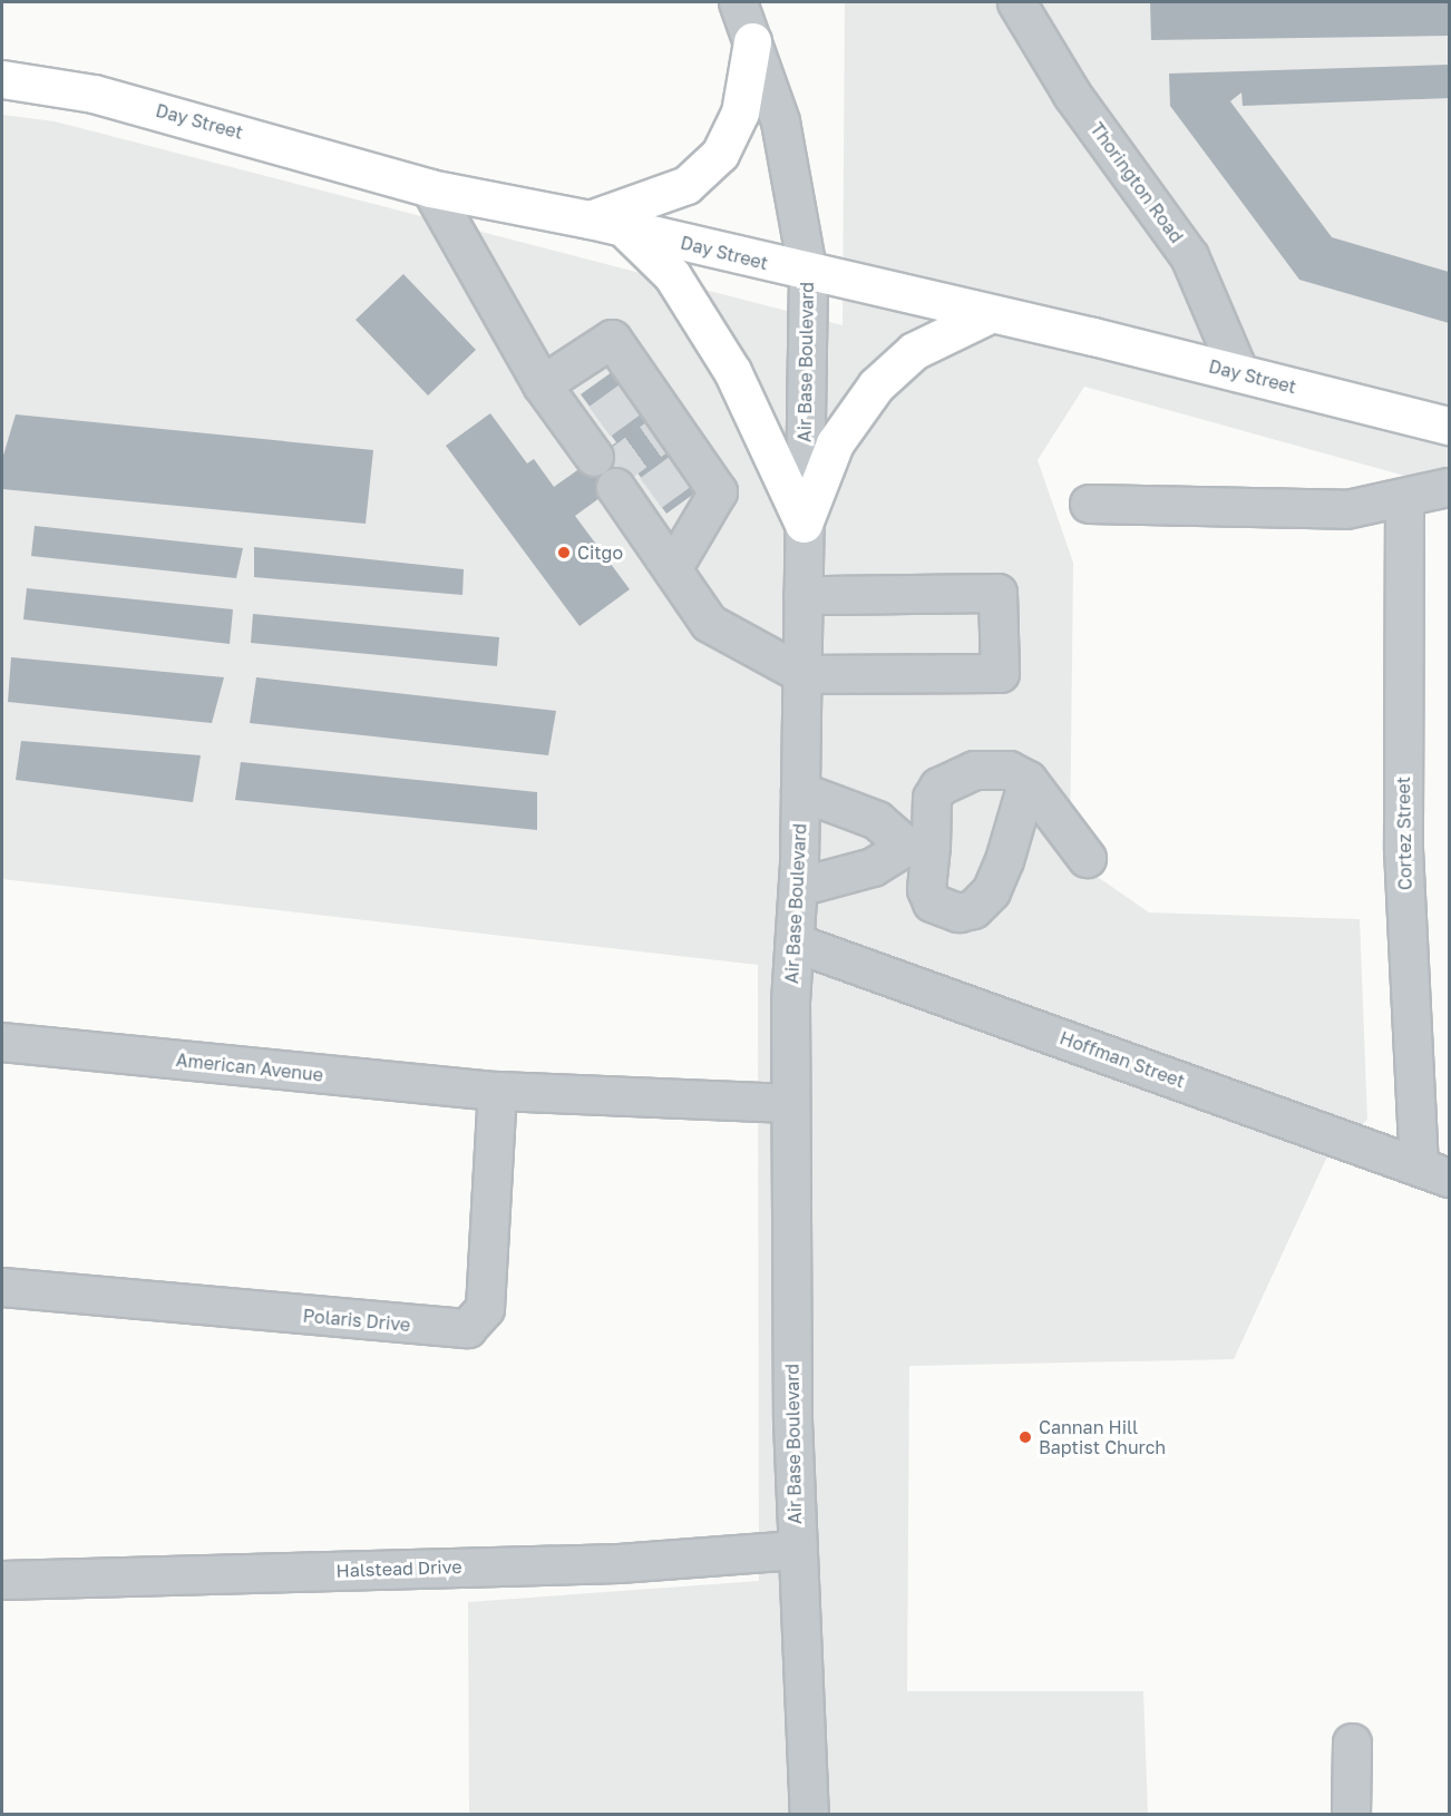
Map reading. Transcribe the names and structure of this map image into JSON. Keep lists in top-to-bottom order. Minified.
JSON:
{"streets":{"main road":["Day Street"],"street":["Thorington Road","Air Base Boulevard","Cortez Street","Hoffman Street","American Avenue","Polaris Drive","Halstead Drive"]},"crossings":[["Day Street","Thorington Road"],["Day Street","Air Base Boulevard"],["Air Base Boulevard","Hoffman Street"],["Air Base Boulevard","American Avenue"],["Air Base Boulevard","Halstead Drive"],["Cortez Street","Hoffman Street"],["American Avenue","Polaris Drive"]],"places":["Citgo","Cannan Hill Baptist Church"]}
